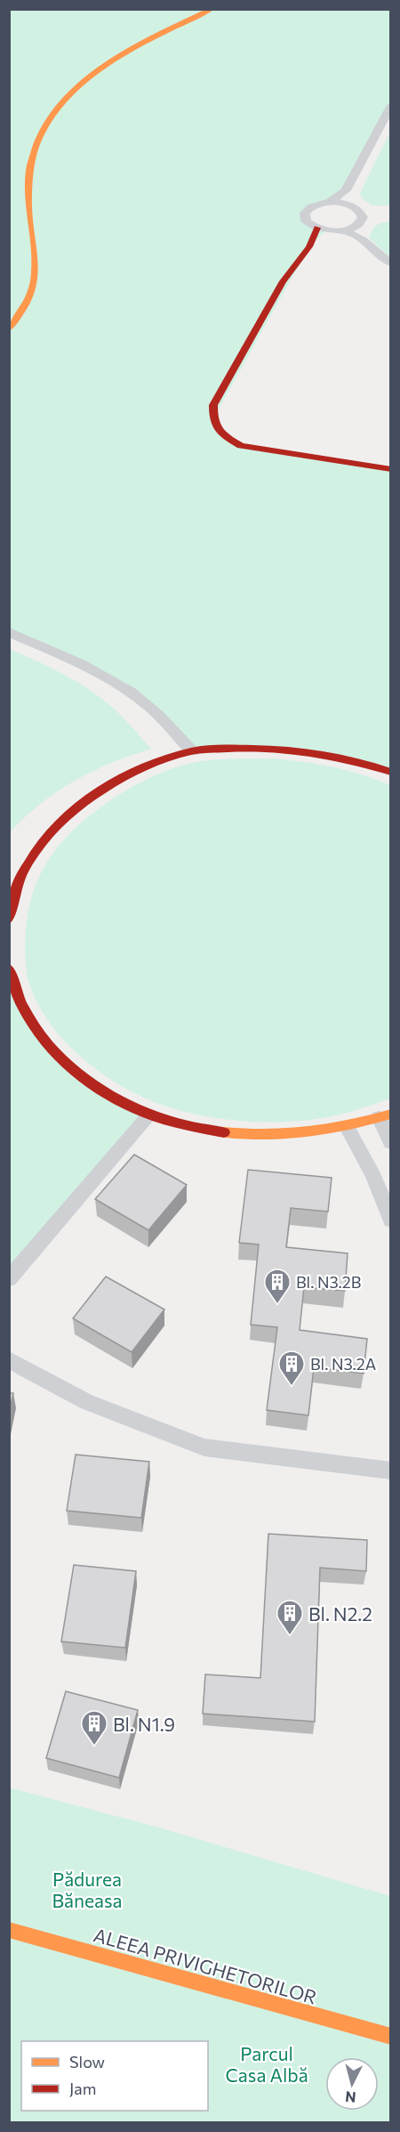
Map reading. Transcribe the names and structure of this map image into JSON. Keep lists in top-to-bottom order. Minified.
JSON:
{"streets":{"street":["ALEEA PRIVIGHETORILOR"]},"parks":["Pădurea Băneasa","Parcul Casa Albă"],"places":{"building":["Bl. N3.2B","Bl. N3.2A","Bl. N2.2","Bl. N1.9"]},"legend":["Slow","Jam"],"north":"bottom"}
